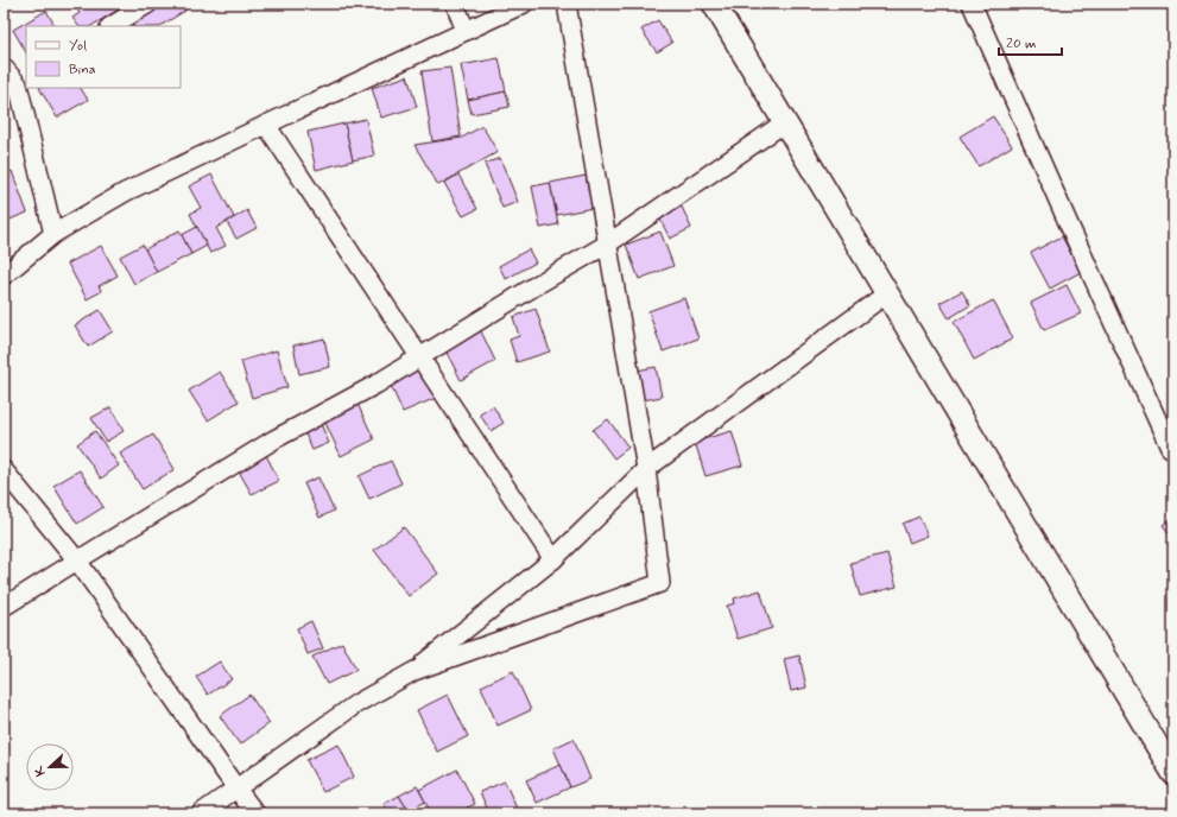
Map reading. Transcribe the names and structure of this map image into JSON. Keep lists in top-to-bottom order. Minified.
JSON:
{"legend":["Yol","Bina"],"scale_bar":"20 m","north":"left"}
